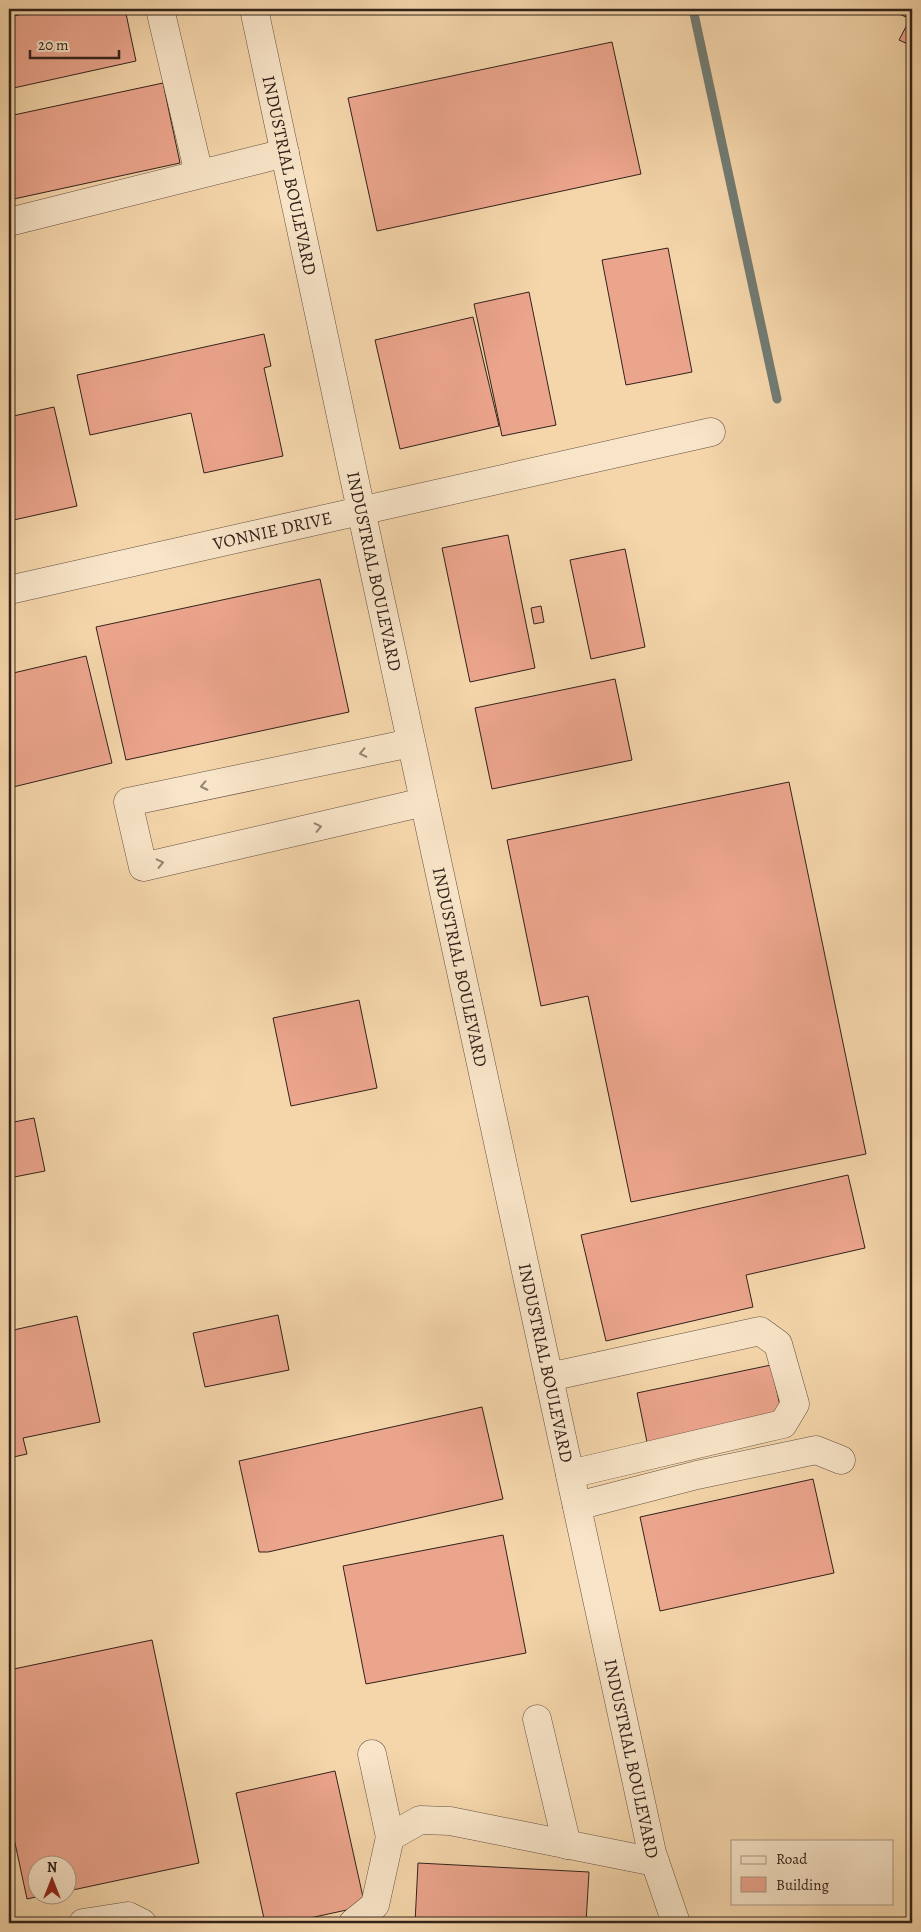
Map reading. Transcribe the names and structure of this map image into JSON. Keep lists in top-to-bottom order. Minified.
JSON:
{"streets":{"street":["INDUSTRIAL BOULEVARD","VONNIE DRIVE"]},"crossings":[["INDUSTRIAL BOULEVARD","VONNIE DRIVE"]],"legend":["Road","Building"],"scale_bar":"20 m","north":"top"}
